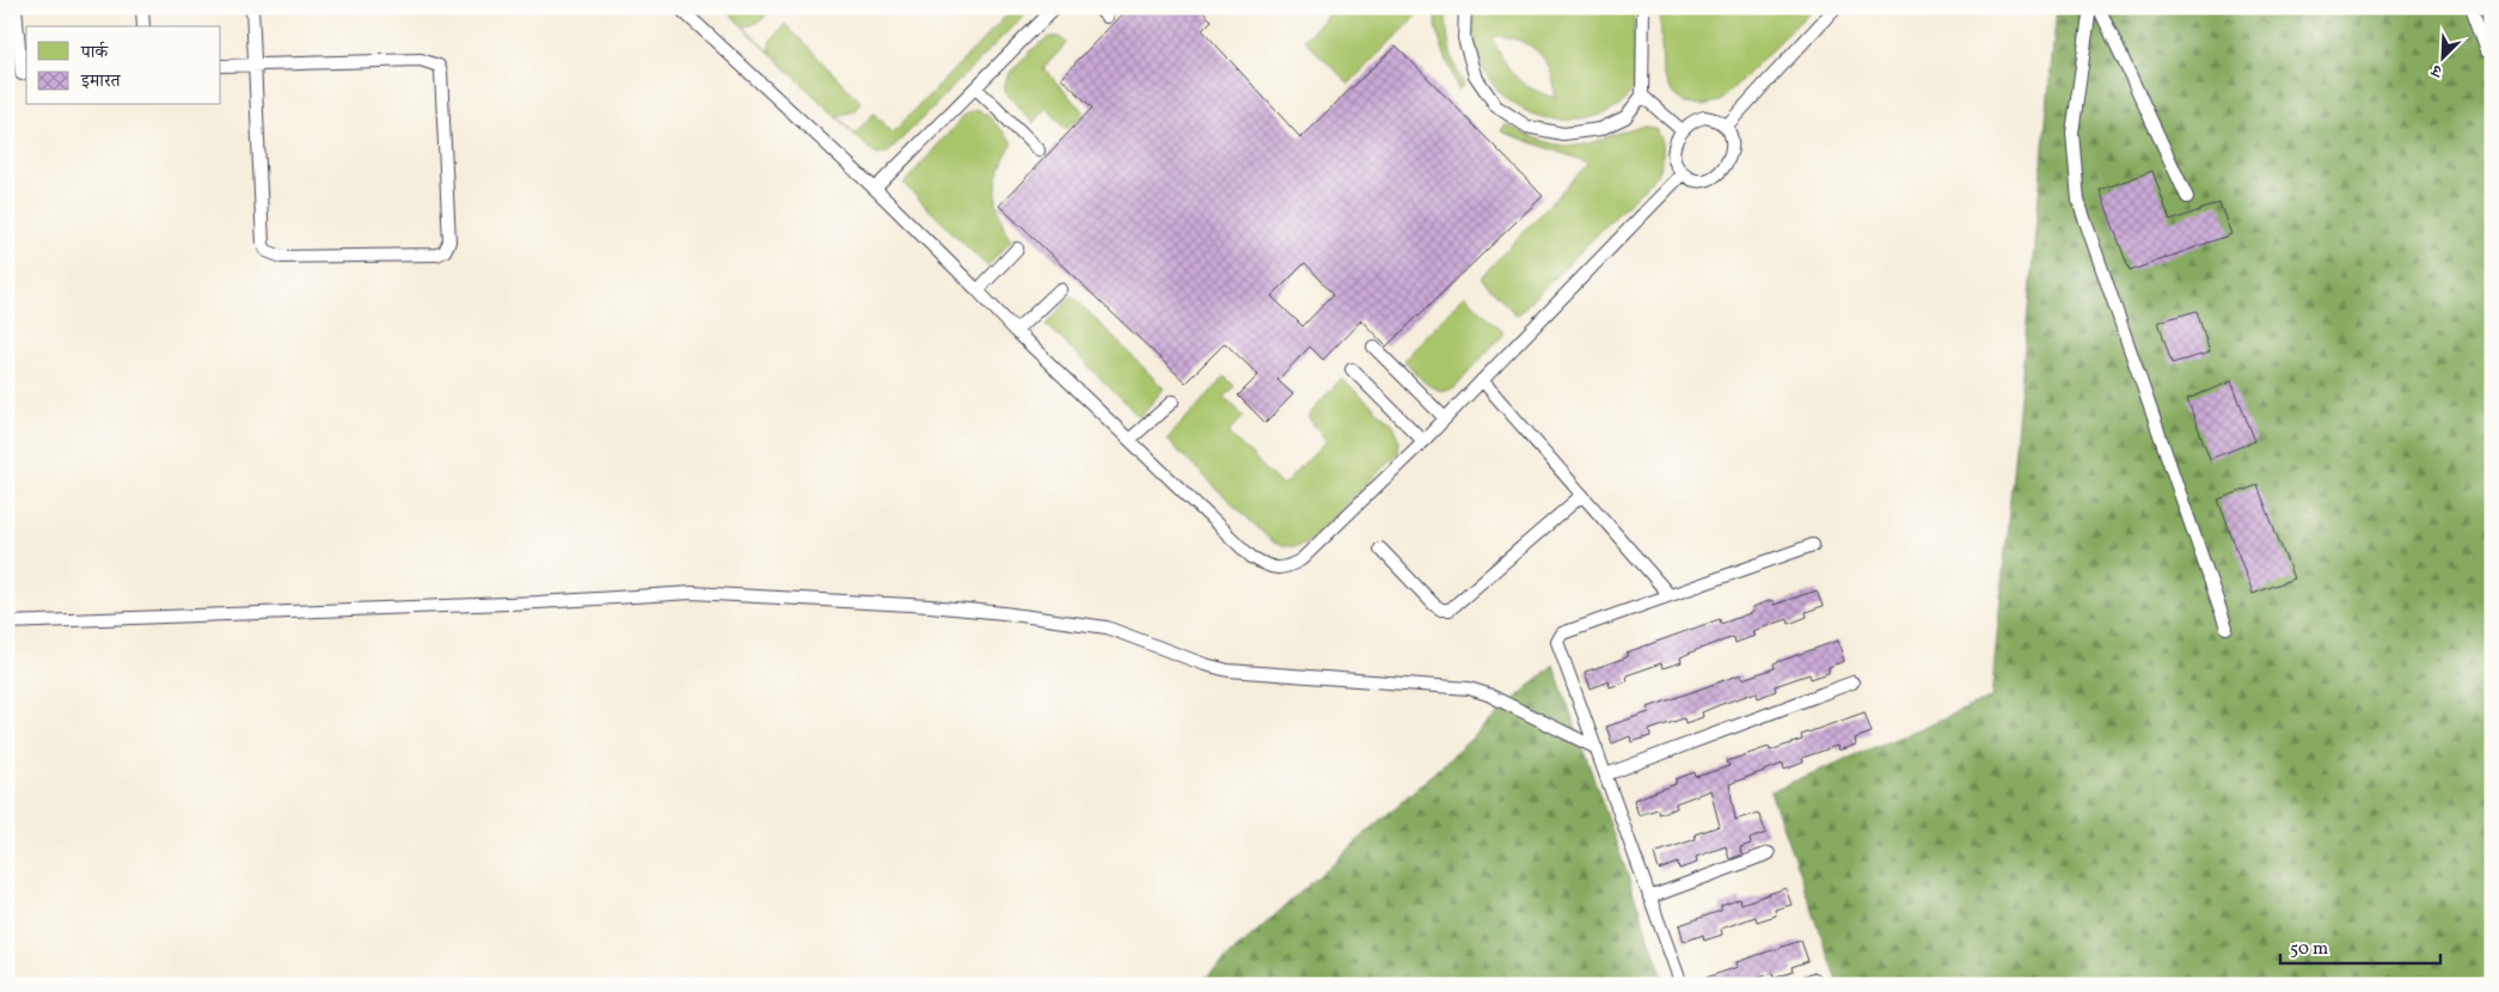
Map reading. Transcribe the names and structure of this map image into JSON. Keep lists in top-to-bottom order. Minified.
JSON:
{"legend":["पार्क","इमारत"],"scale_bar":"50 m","north":"bottom left"}
